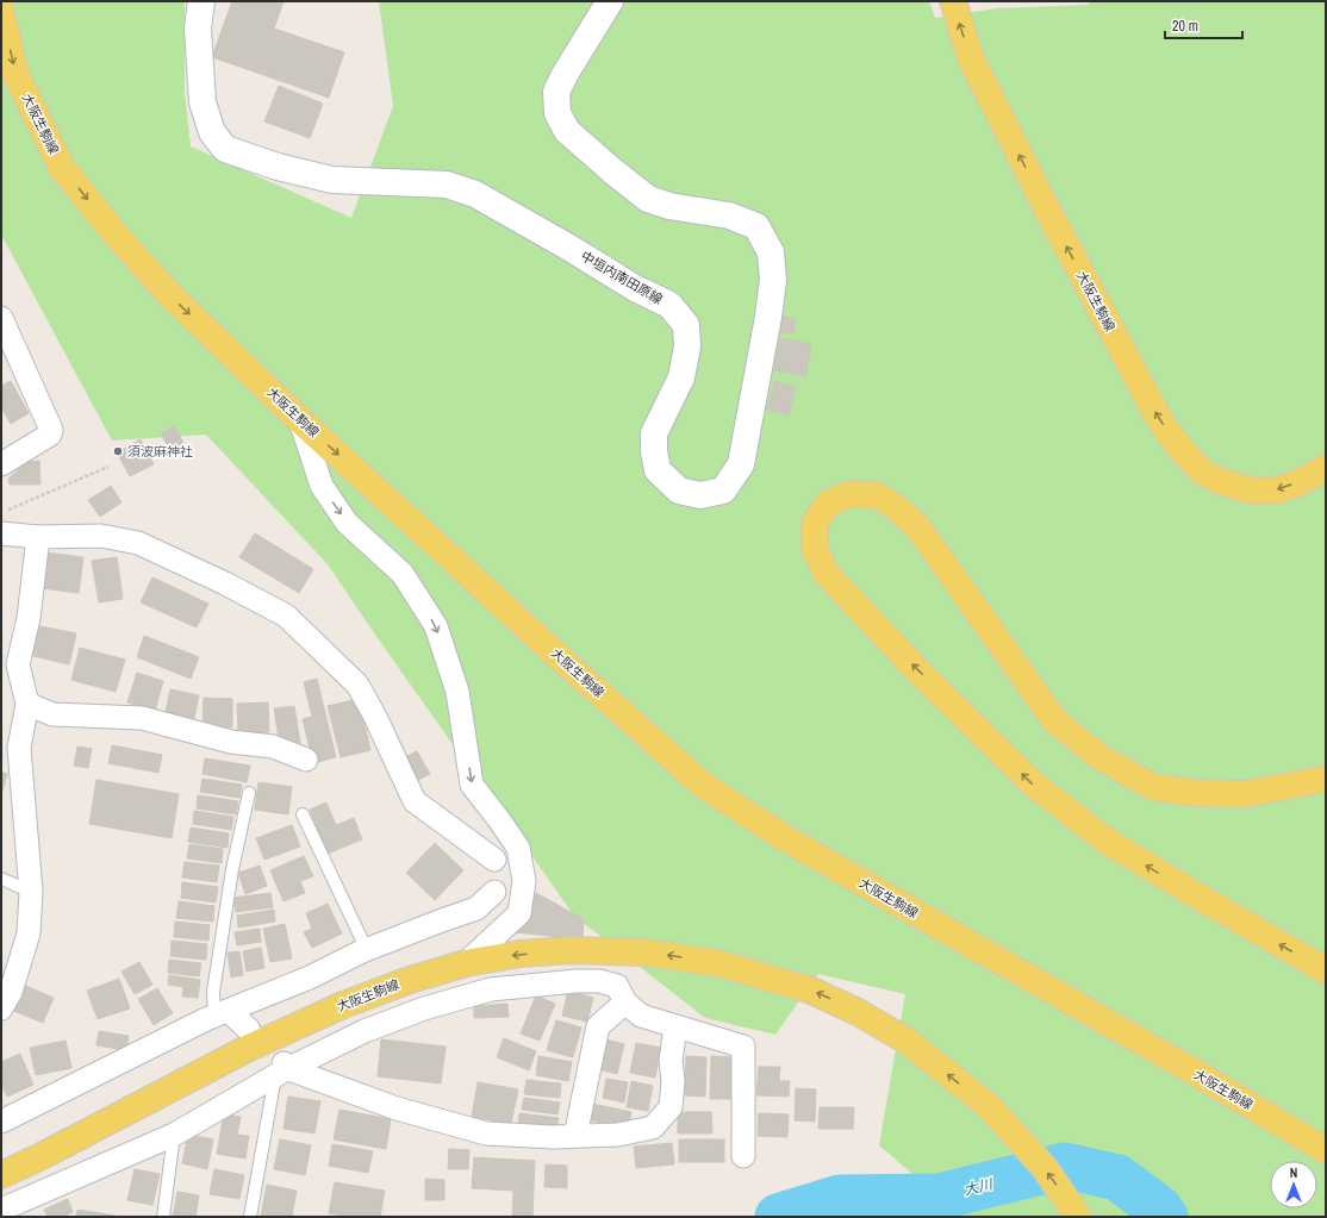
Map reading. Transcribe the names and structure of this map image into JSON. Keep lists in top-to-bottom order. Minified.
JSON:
{"streets":{"main road":["大阪生駒線","中垣内南田原線"]},"water":["大川"],"places":["須波麻神社"],"scale_bar":"20 m","north":"top"}
